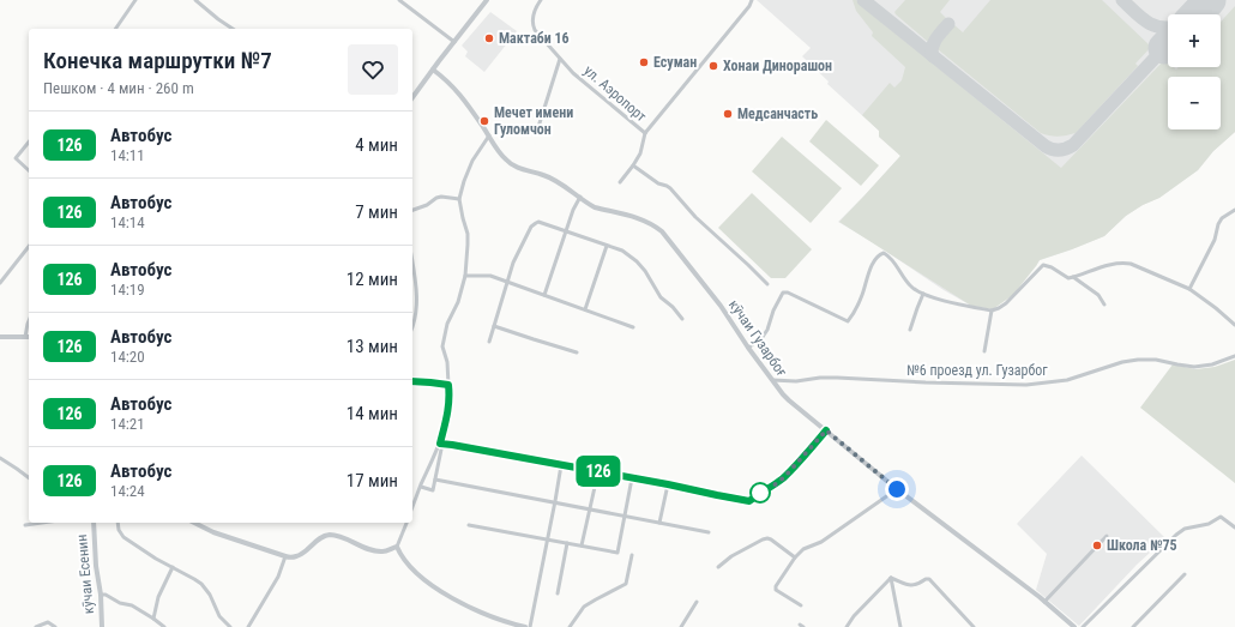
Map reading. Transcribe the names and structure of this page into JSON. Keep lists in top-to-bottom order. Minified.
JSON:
{"streets":{"street":["ул. Аэропорт","кӯчаи Гузарбоғ","№6 проезд ул. Гузарбог","кӯчаи Есенин"]},"crossings":[["кӯчаи Гузарбоғ","№6 проезд ул. Гузарбог"]],"places":["Мактаби 16","Есуман","Хонаи Динорашон","Медсанчасть","Мечет имени Гуломчон","Школа №75"],"lines":["bus line 126"],"page":{"on_map":"126","map_buttons":["+","−"],"heading":["Конечка маршрутки №7","Пешком · 4 мин · 260 m"],"list":[{"mark":"126","name":"Автобус","note":"14:11","value":"4 мин"},{"mark":"126","name":"Автобус","note":"14:14","value":"7 мин"},{"mark":"126","name":"Автобус","note":"14:19","value":"12 мин"},{"mark":"126","name":"Автобус","note":"14:20","value":"13 мин"},{"mark":"126","name":"Автобус","note":"14:21","value":"14 мин"},{"mark":"126","name":"Автобус","note":"14:24","value":"17 мин"}]}}
